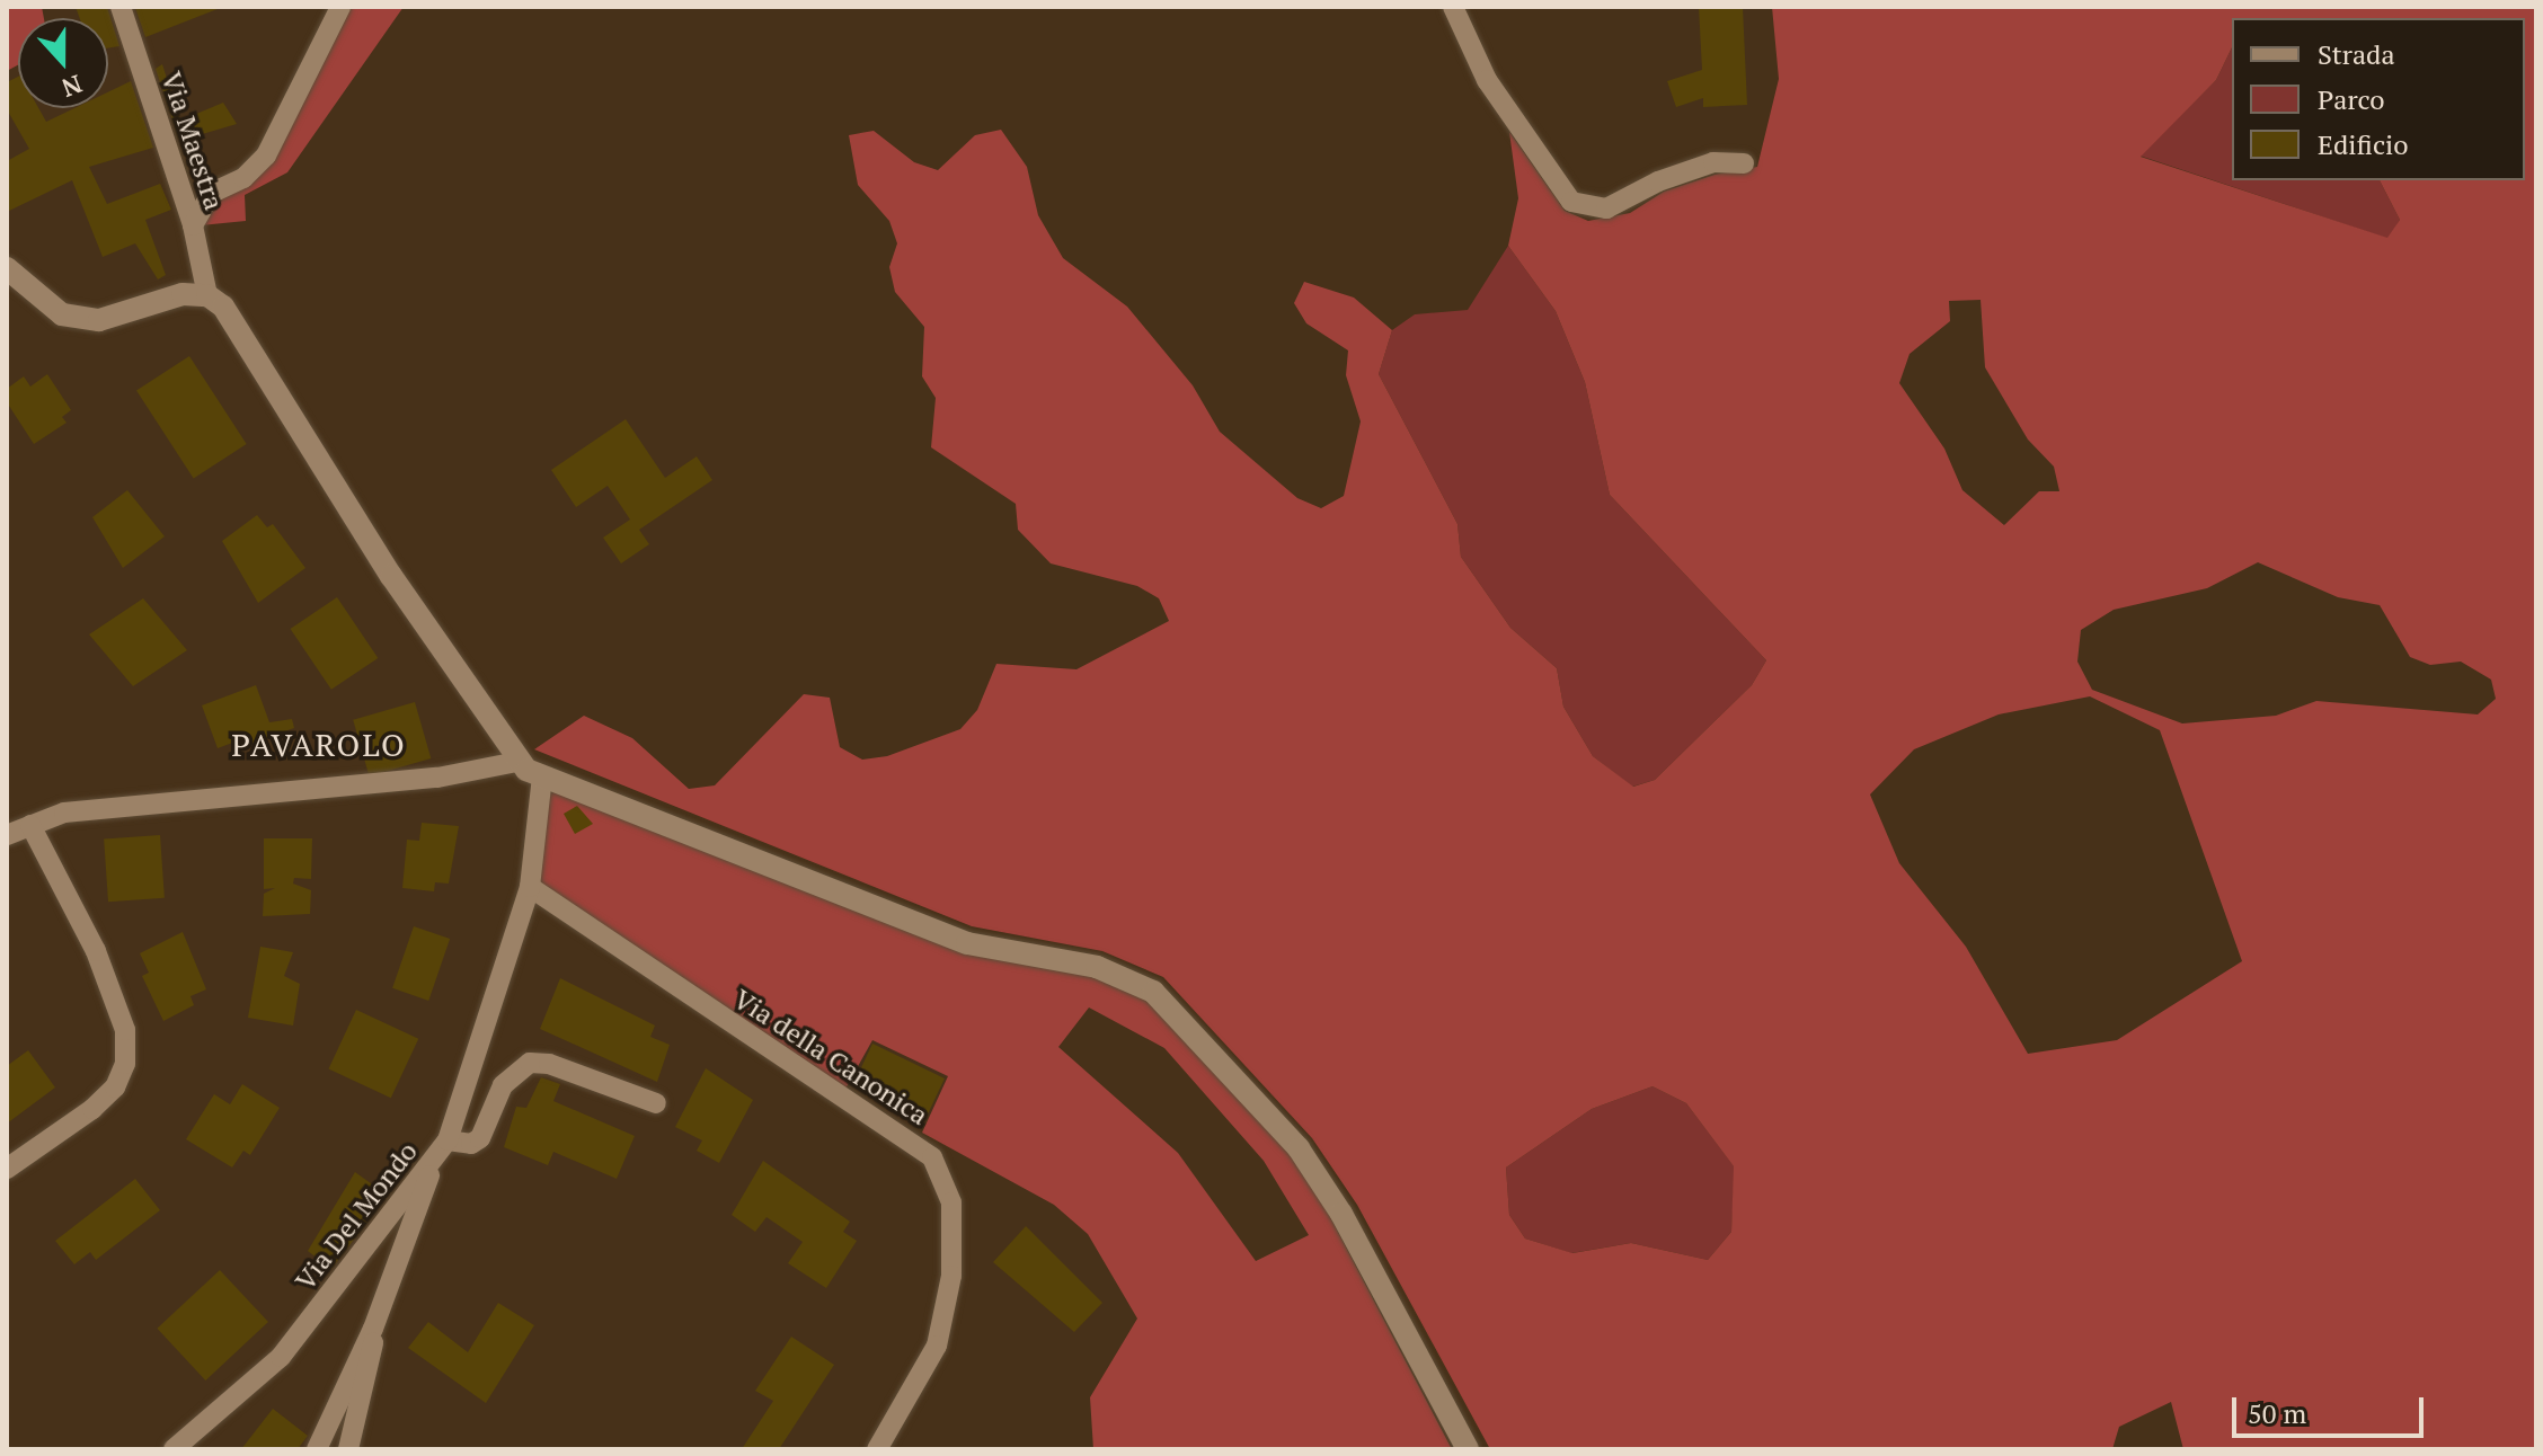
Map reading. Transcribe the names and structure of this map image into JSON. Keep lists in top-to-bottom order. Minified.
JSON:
{"streets":{"street":["Via Maestra","Via della Canonica","Via Del Mondo"]},"crossings":[["Via della Canonica","Via Del Mondo"]],"districts":["PAVAROLO"],"legend":["Strada","Parco","Edificio"],"scale_bar":"50 m","north":"bottom"}
